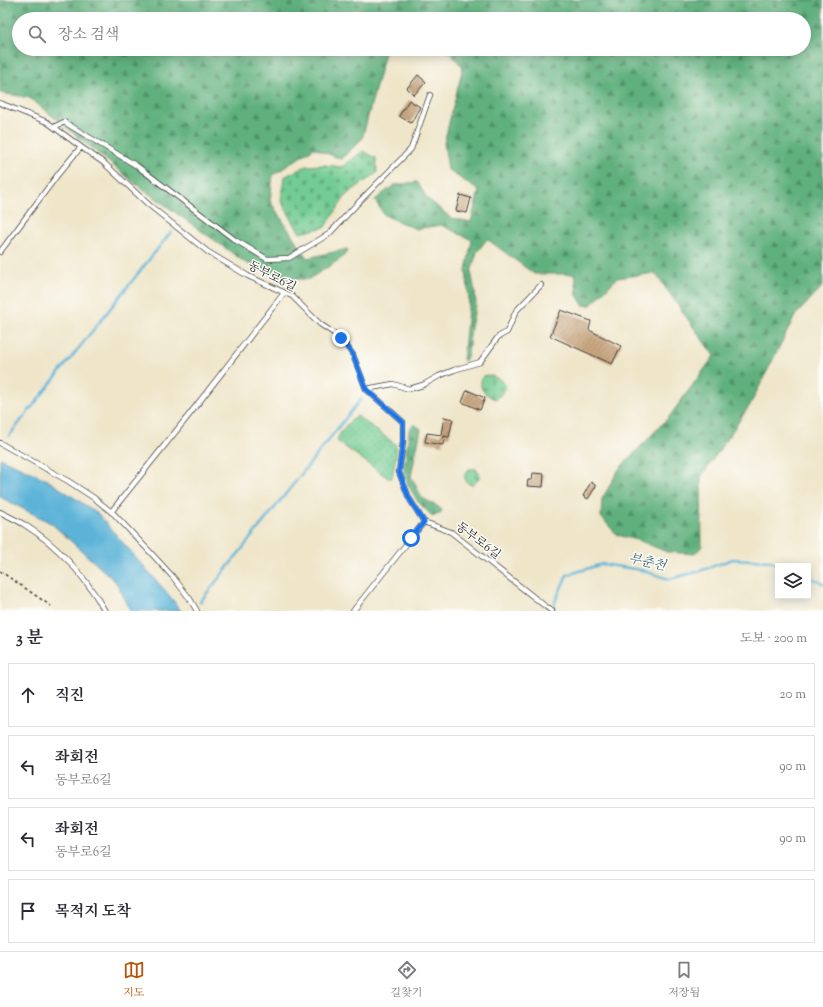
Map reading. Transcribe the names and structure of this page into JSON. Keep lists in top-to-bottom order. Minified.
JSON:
{"streets":{"lane":["동부로6길"]},"water":["부춘천"],"page":{"search":"장소 검색","heading":["3 분","도보 · 200 m"],"list":[["직진","20 m"],["좌회전","동부로6길","90 m"],["좌회전","동부로6길","90 m"],"목적지 도착"],"nav":["지도","길찾기","저장됨"]}}
